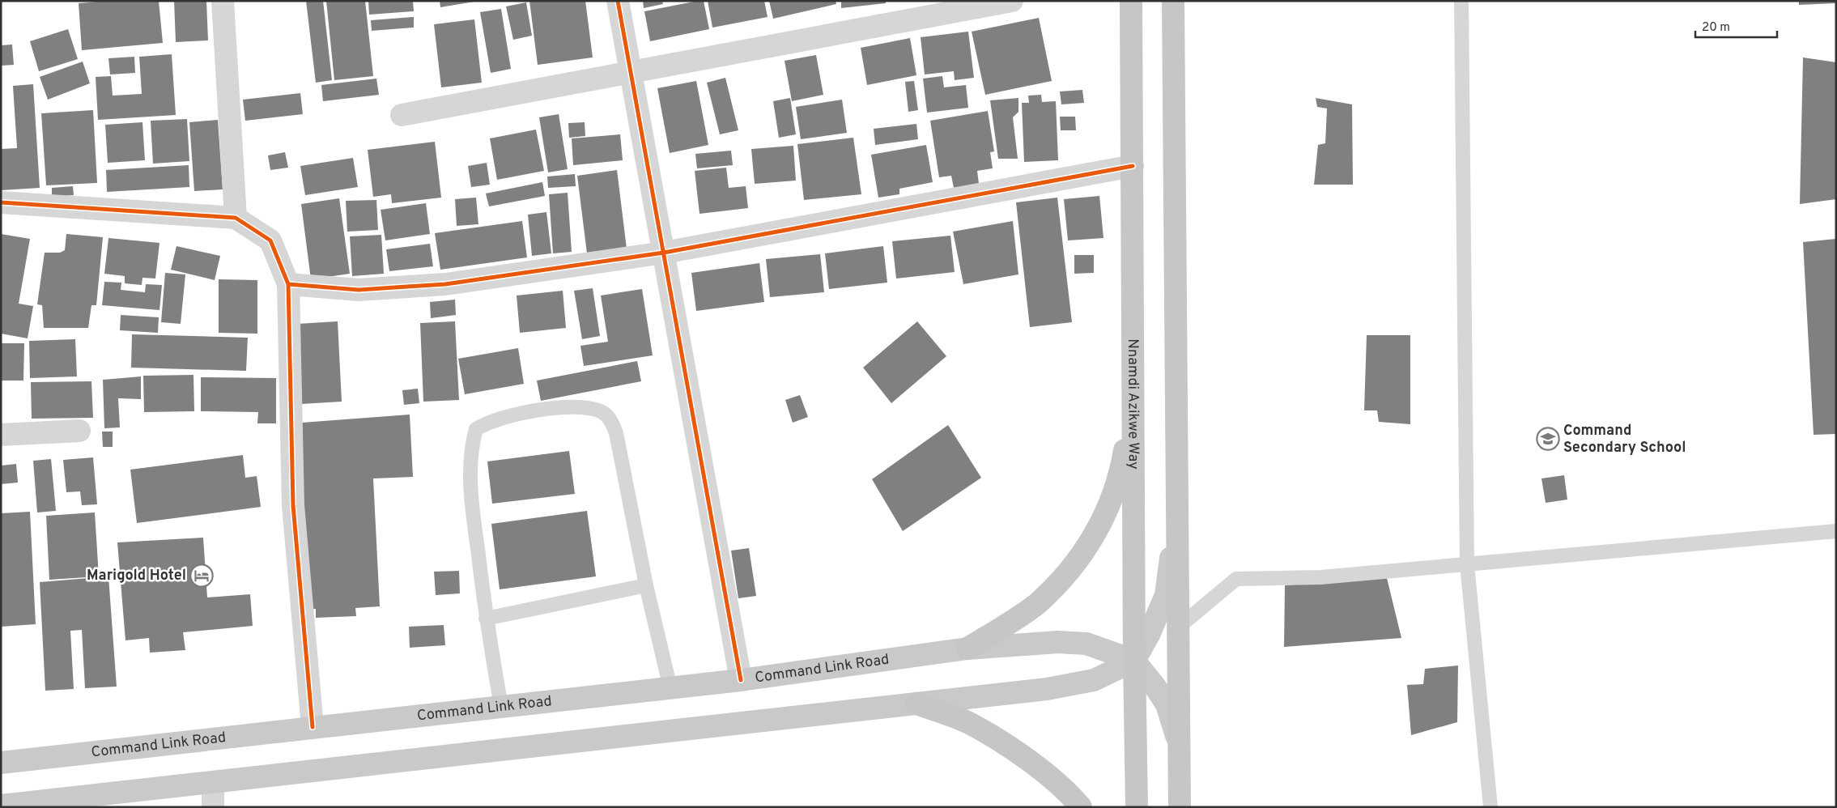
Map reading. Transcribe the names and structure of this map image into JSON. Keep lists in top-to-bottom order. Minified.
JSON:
{"streets":{"highway":["Nnamdi Azikwe Way"],"main road":["Command Link Road"]},"crossings":[["Nnamdi Azikwe Way","Command Link Road"]],"places":{"school or university":["Command Secondary School"],"hotel":["Marigold Hotel"]},"scale_bar":"20 m"}
